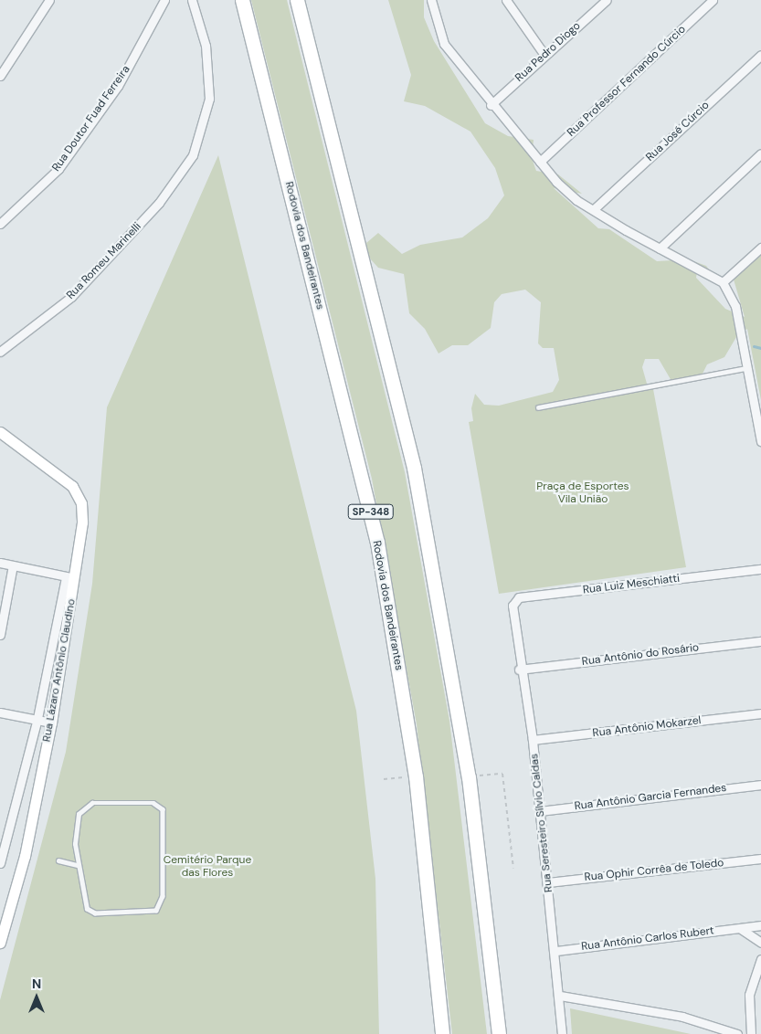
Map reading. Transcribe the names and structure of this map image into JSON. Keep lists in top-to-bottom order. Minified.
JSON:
{"streets":{"highway":["Rodovia dos Bandeirantes","SP-348"],"main road":["Rua Lázaro Antônio Claudino"],"street":["Rua Pedro Diogo","Rua Professor Fernando Cúrcio","Rua Doutor Fuad Ferreira","Rua José Cúrcio","Rua Romeu Marinelli","Rua Luiz Meschiatti","Rua Antônio do Rosário","Rua Antônio Mokarzel","Rua Antônio Garcia Fernandes","Rua Seresteiro Sílvio Caldas","Rua Ophir Corrêa de Toledo","Rua Antônio Carlos Rubert"]},"crossings":[["Rua Luiz Meschiatti","Rua Seresteiro Sílvio Caldas"],["Rua Antônio do Rosário","Rua Seresteiro Sílvio Caldas"],["Rua Antônio Mokarzel","Rua Seresteiro Sílvio Caldas"],["Rua Antônio Garcia Fernandes","Rua Seresteiro Sílvio Caldas"],["Rua Seresteiro Sílvio Caldas","Rua Ophir Corrêa de Toledo"],["Rua Seresteiro Sílvio Caldas","Rua Antônio Carlos Rubert"]],"parks":["Praça de Esportes Vila União","Cemitério Parque das Flores"],"north":"top"}
